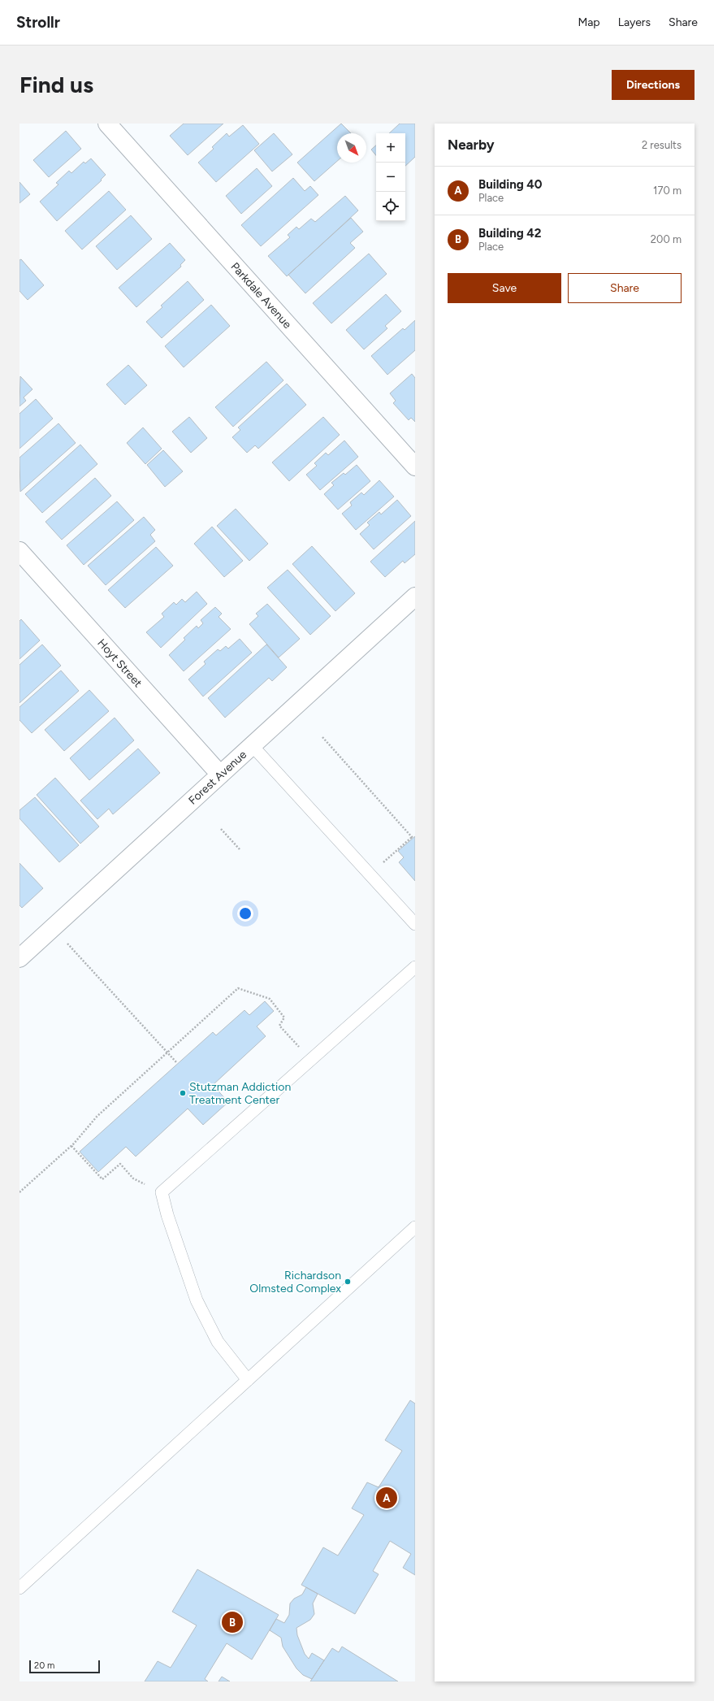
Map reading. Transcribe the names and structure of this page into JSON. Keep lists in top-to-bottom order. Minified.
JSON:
{"streets":{"street":["Parkdale Avenue","Hoyt Street","Forest Avenue"]},"crossings":[["Hoyt Street","Forest Avenue"]],"places":["Stutzman Addiction Treatment Center","Richardson Olmsted Complex"],"scale_bar":"20 m","north":"bottom right","page":{"header":"Strollr","nav":["Map","Layers","Share"],"buttons":["Directions",["Save","Share"]],"title":"Find us","heading":["Nearby","2 results"],"map_buttons":["+","−"],"list":[{"mark":"A","name":"Building 40","note":"Place","value":"170 m"},{"mark":"B","name":"Building 42","note":"Place","value":"200 m"}],"pins":["A","B"],"scale":"20 m"}}
